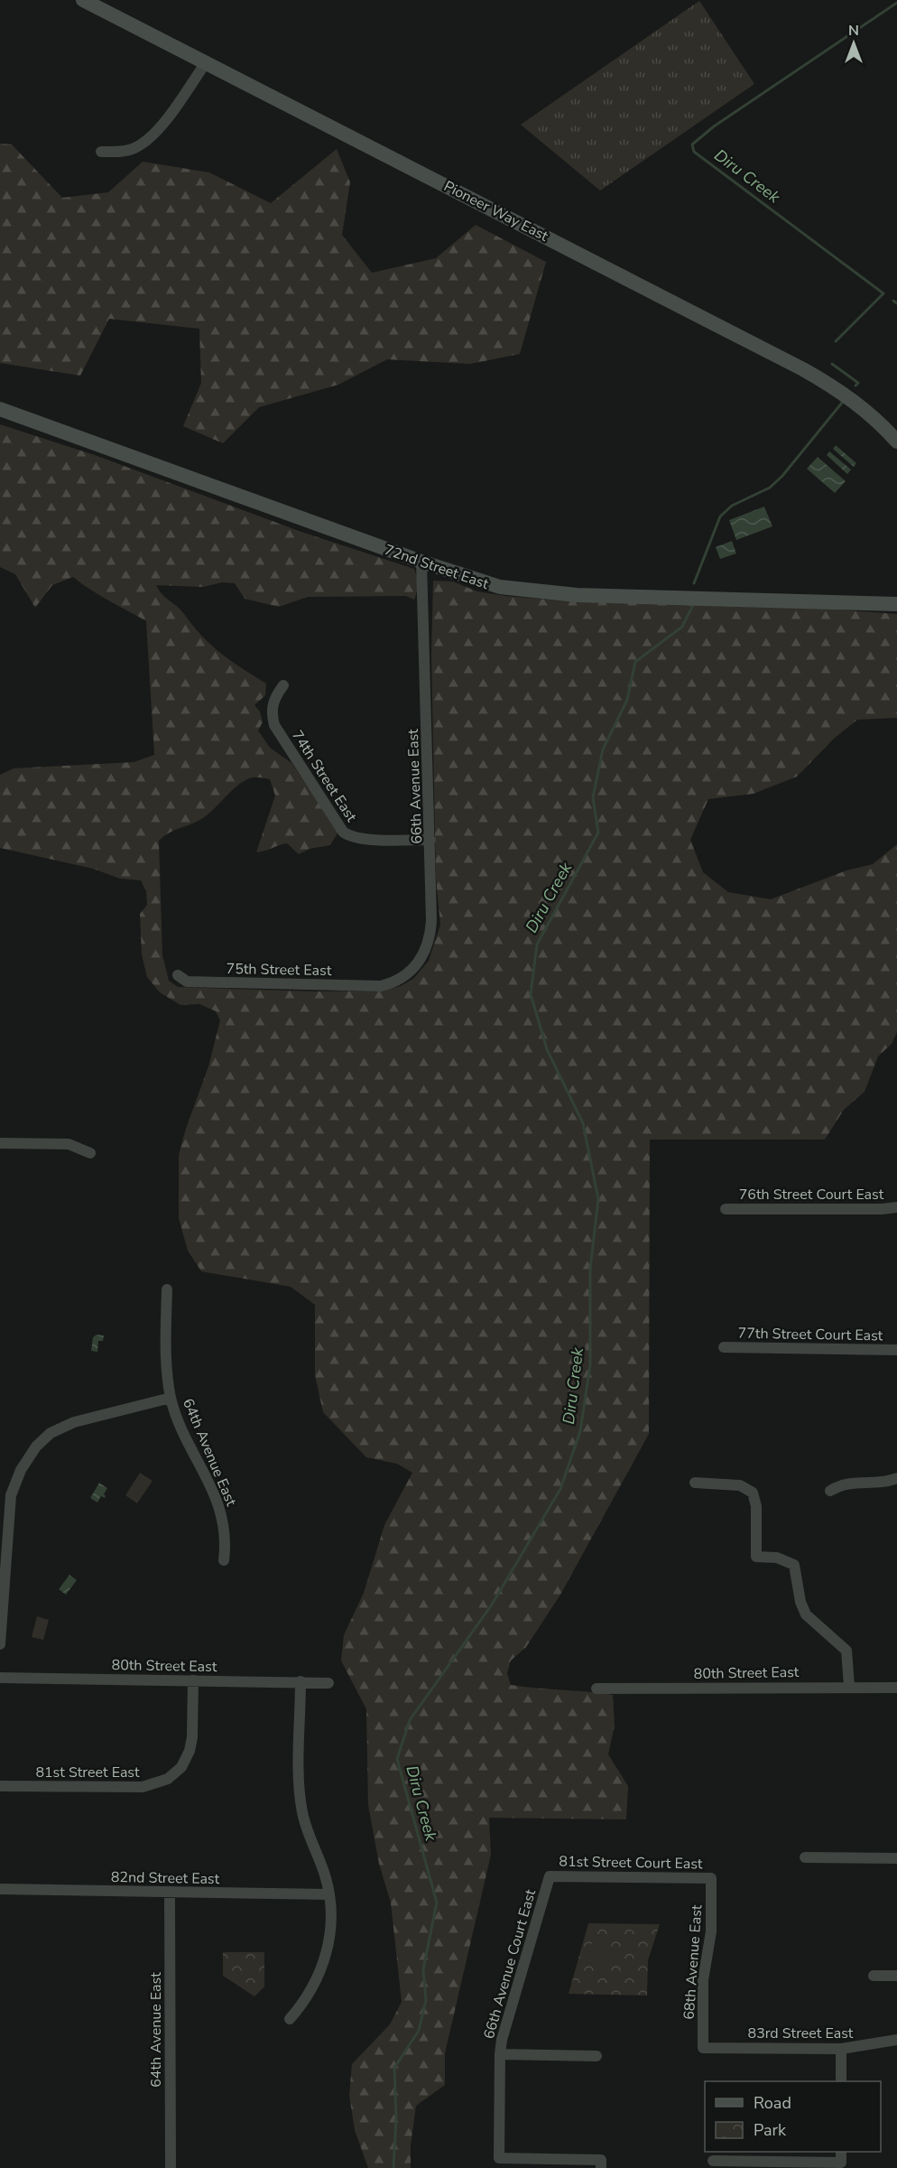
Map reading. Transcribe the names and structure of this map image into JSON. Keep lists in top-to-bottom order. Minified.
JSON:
{"streets":{"main road":["Pioneer Way East","72nd Street East"],"street":["74th Street East","66th Avenue East","75th Street East","76th Street Court East","77th Street Court East","64th Avenue East","80th Street East","81st Street East","81st Street Court East","82nd Street East","68th Avenue East","66th Avenue Court East","83rd Street East"]},"crossings":[["72nd Street East","66th Avenue East"],["74th Street East","66th Avenue East"],["66th Avenue East","75th Street East"],["64th Avenue East","82nd Street East"],["80th Street East","81st Street East"],["81st Street Court East","68th Avenue East"],["81st Street Court East","66th Avenue Court East"],["68th Avenue East","83rd Street East"]],"water":["Diru Creek"],"legend":["Road","Park"],"north":"top"}
